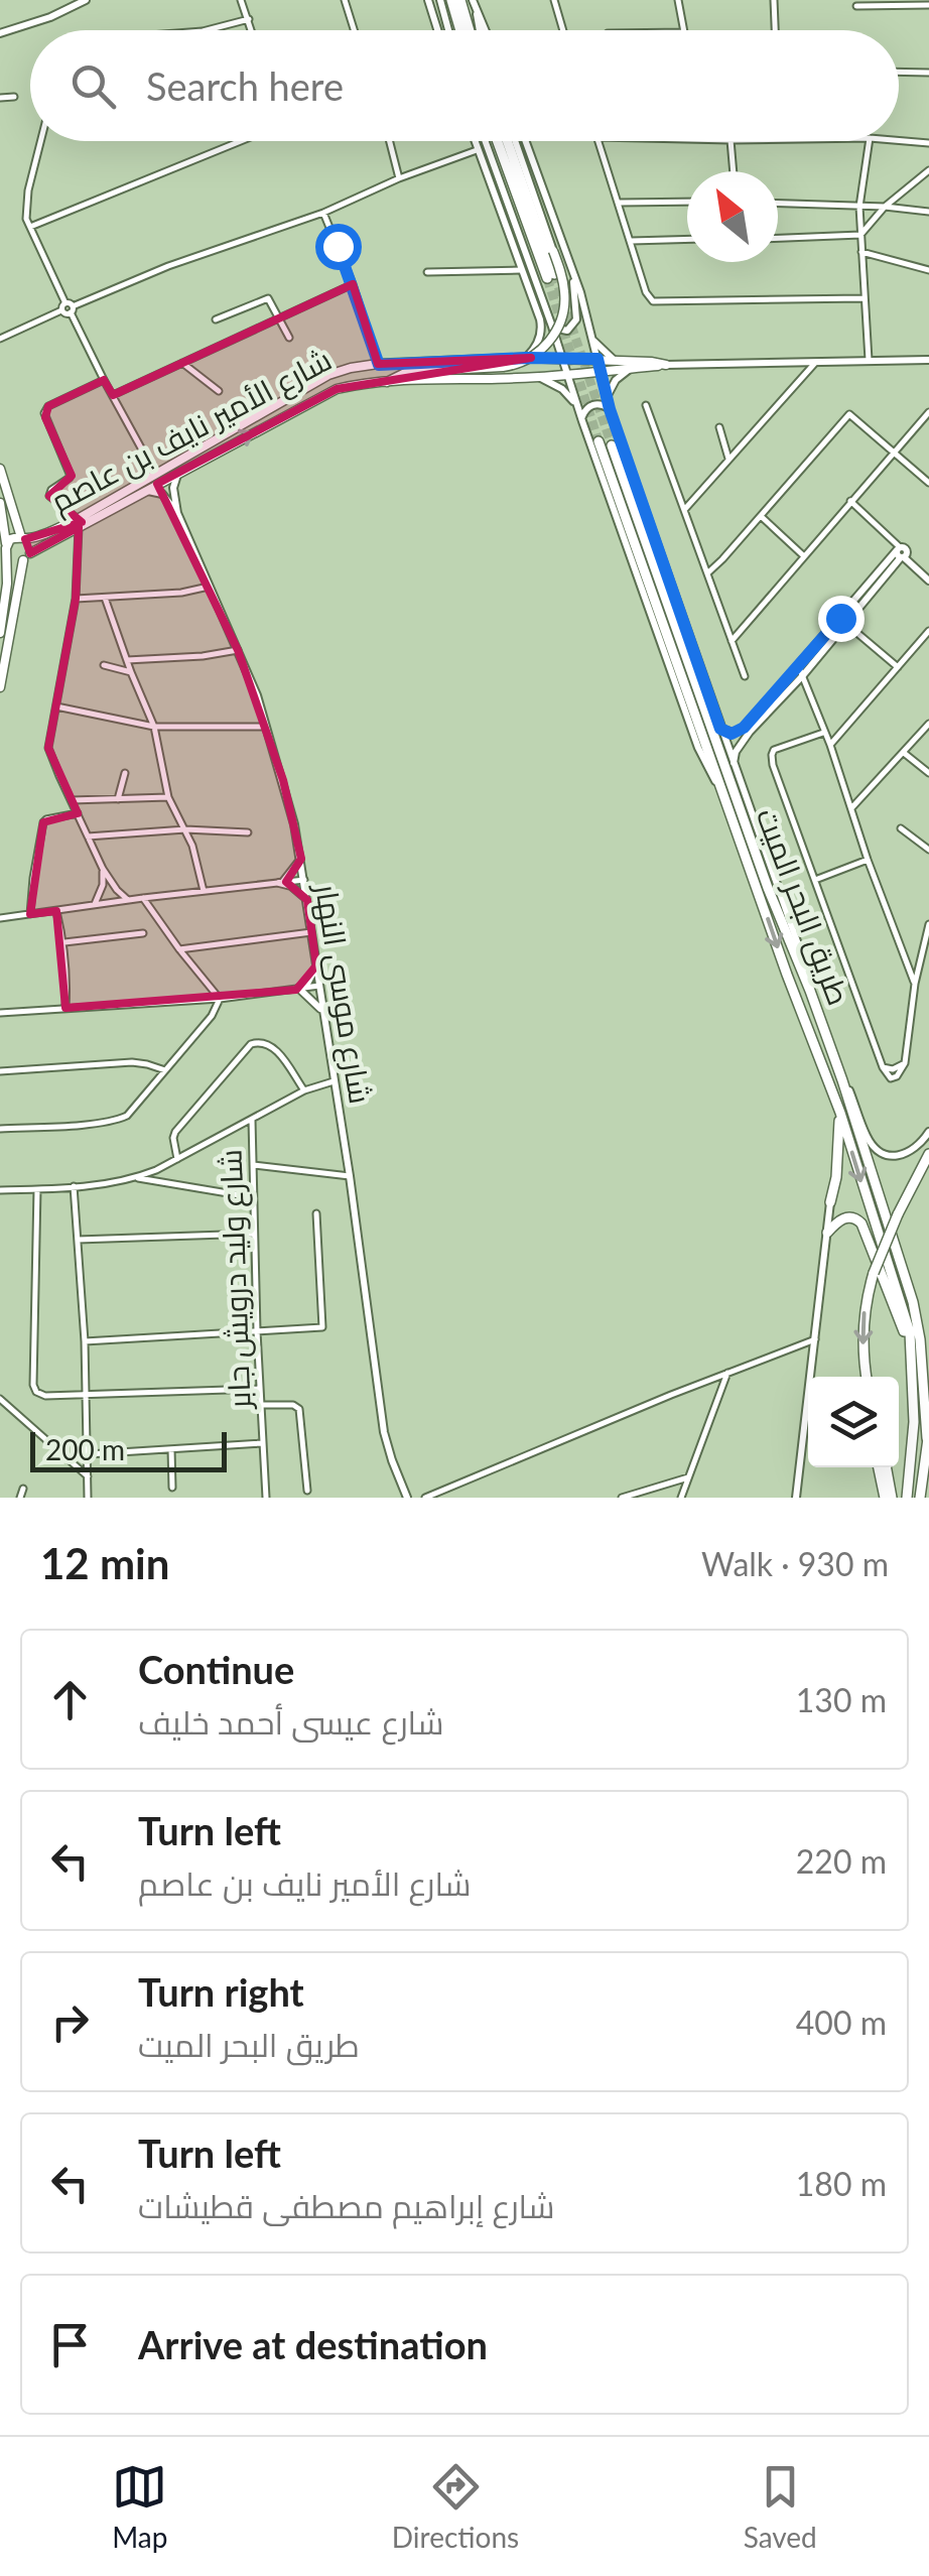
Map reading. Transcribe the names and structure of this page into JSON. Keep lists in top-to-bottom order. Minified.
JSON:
{"streets":{"main road":["شارع الأمير نايف بن عاصم","طريق البحر الميت"],"street":["شارع موسى النهار","شارع وليد درويش جابر"]},"crossings":[["شارع الأمير نايف بن عاصم","شارع موسى النهار"]],"scale_bar":"200 m","north":"top left","page":{"search":"Search here","scale":"200 m","heading":["12 min","Walk · 930 m"],"list":[["Continue","شارع عيسى أحمد خليف","130 m"],["Turn left","شارع الأمير نايف بن عاصم","220 m"],["Turn right","طريق البحر الميت","400 m"],["Turn left","شارع إبراهيم مصطفى قطيشات","180 m"],"Arrive at destination"],"nav":["Map","Directions","Saved"]}}
